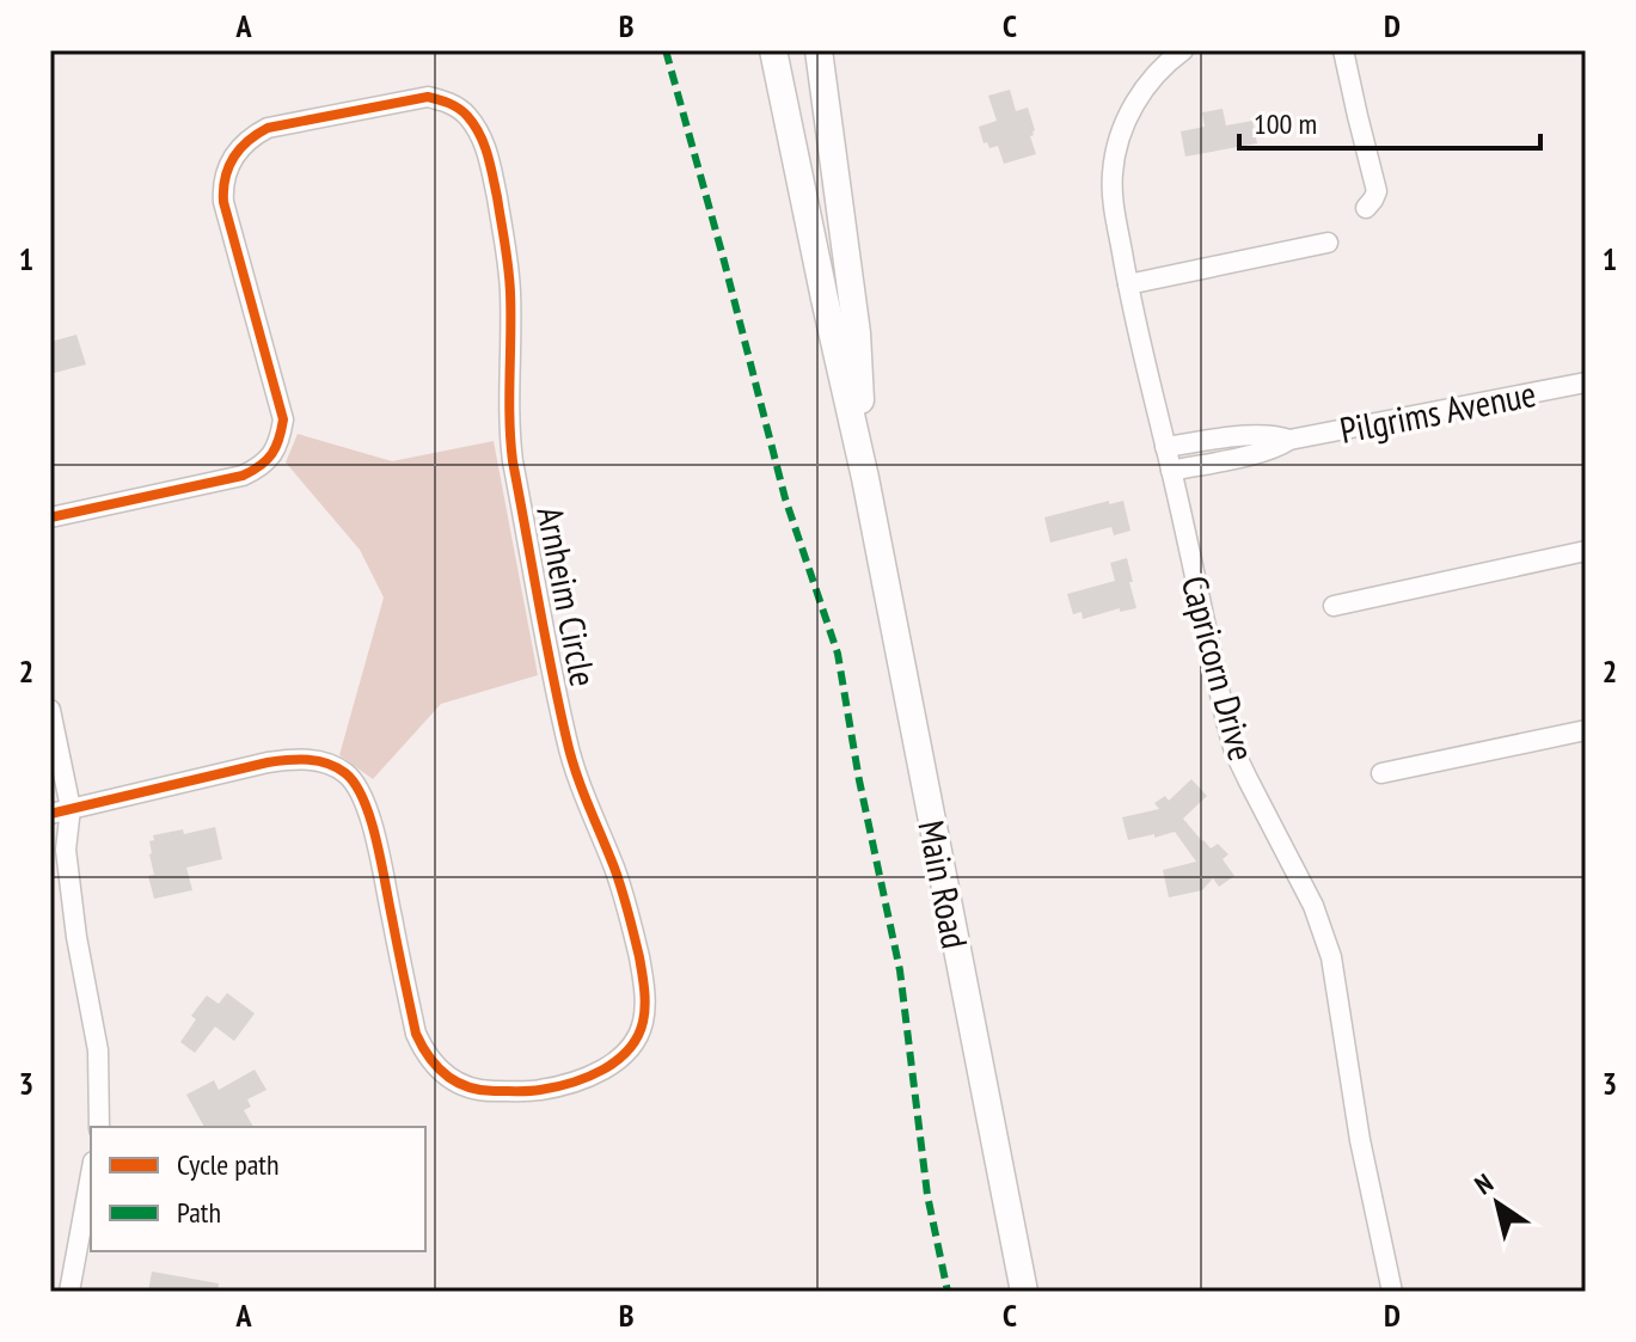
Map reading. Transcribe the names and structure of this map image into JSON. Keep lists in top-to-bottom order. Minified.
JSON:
{"streets":{"main road":["Main Road"],"street":["Pilgrims Avenue","Arnheim Circle","Capricorn Drive"]},"crossings":[["Pilgrims Avenue","Capricorn Drive"]],"legend":["Cycle path","Path"],"scale_bar":"100 m","north":"top left","grid":{"columns":["A","B","C","D"],"rows":["1","2","3"]}}
